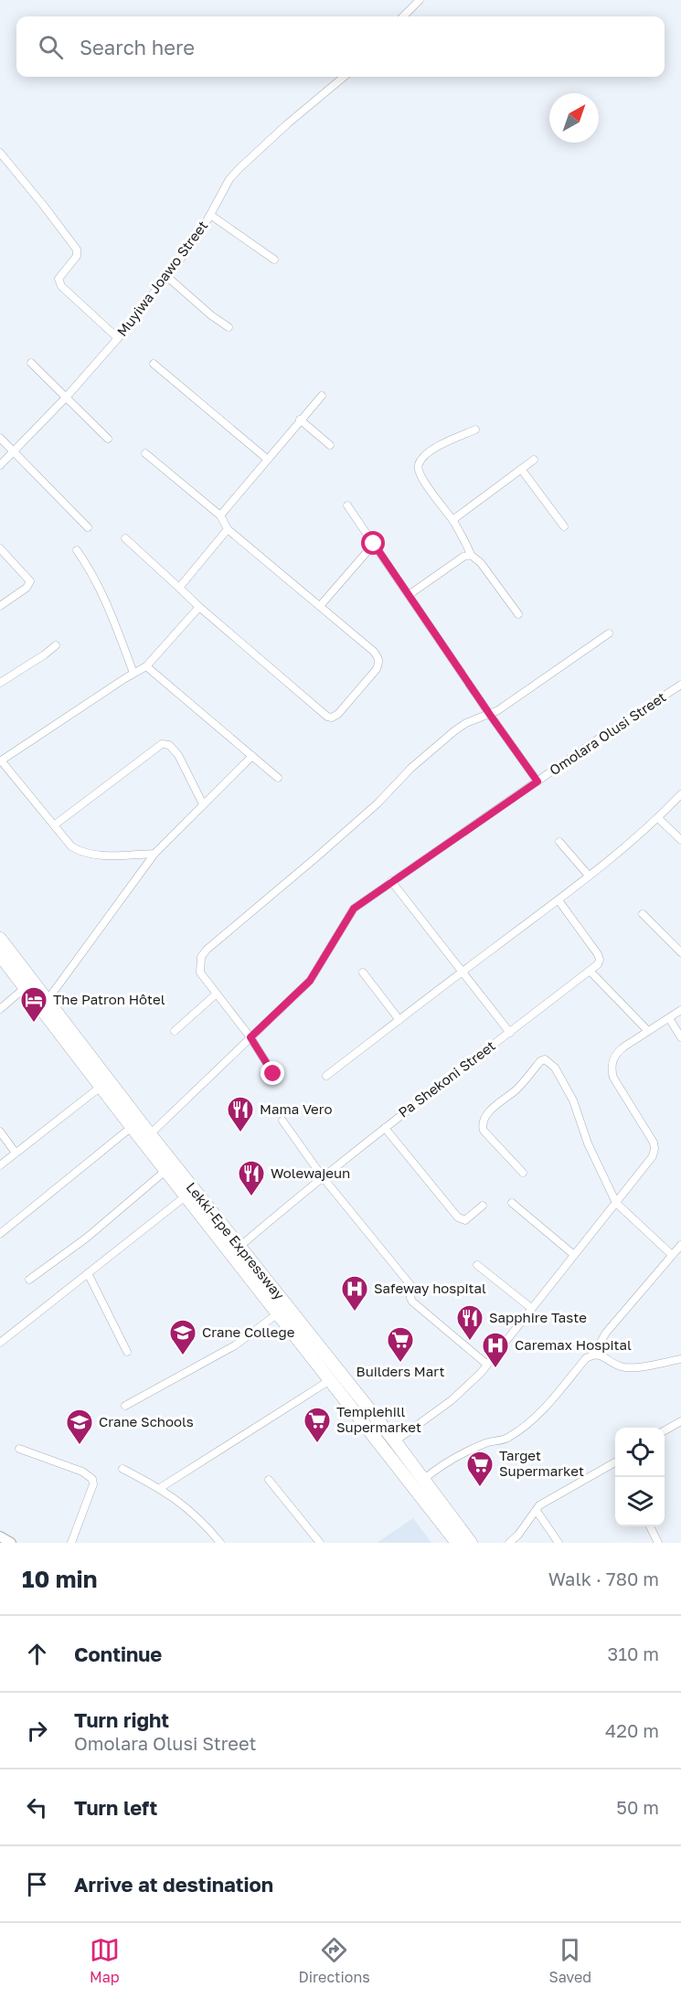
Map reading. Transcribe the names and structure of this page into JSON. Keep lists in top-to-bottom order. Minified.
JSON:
{"streets":{"highway":["Lekki-Epe Expressway"],"street":["Muyiwa Joawo Street","Omolara Olusi Street","Pa Shekoni Street"]},"crossings":[["Omolara Olusi Street","Lekki-Epe Expressway"],["Pa Shekoni Street","Lekki-Epe Expressway"]],"places":{"hotel":["The Patron Hôtel"],"restaurant":["Mama Vero","Wolewajeun","Sapphire Taste"],"hospital":["Safeway hospital","Caremax Hospital"],"school or university":["Crane College","Crane Schools"],"supermarket":["Builders Mart","Templehill Supermarket","Target Supermarket"]},"north":"top right","page":{"search":"Search here","heading":["10 min","Walk · 780 m"],"list":[["Continue","310 m"],["Turn right","Omolara Olusi Street","420 m"],["Turn left","50 m"],"Arrive at destination"],"nav":["Map","Directions","Saved"]}}
